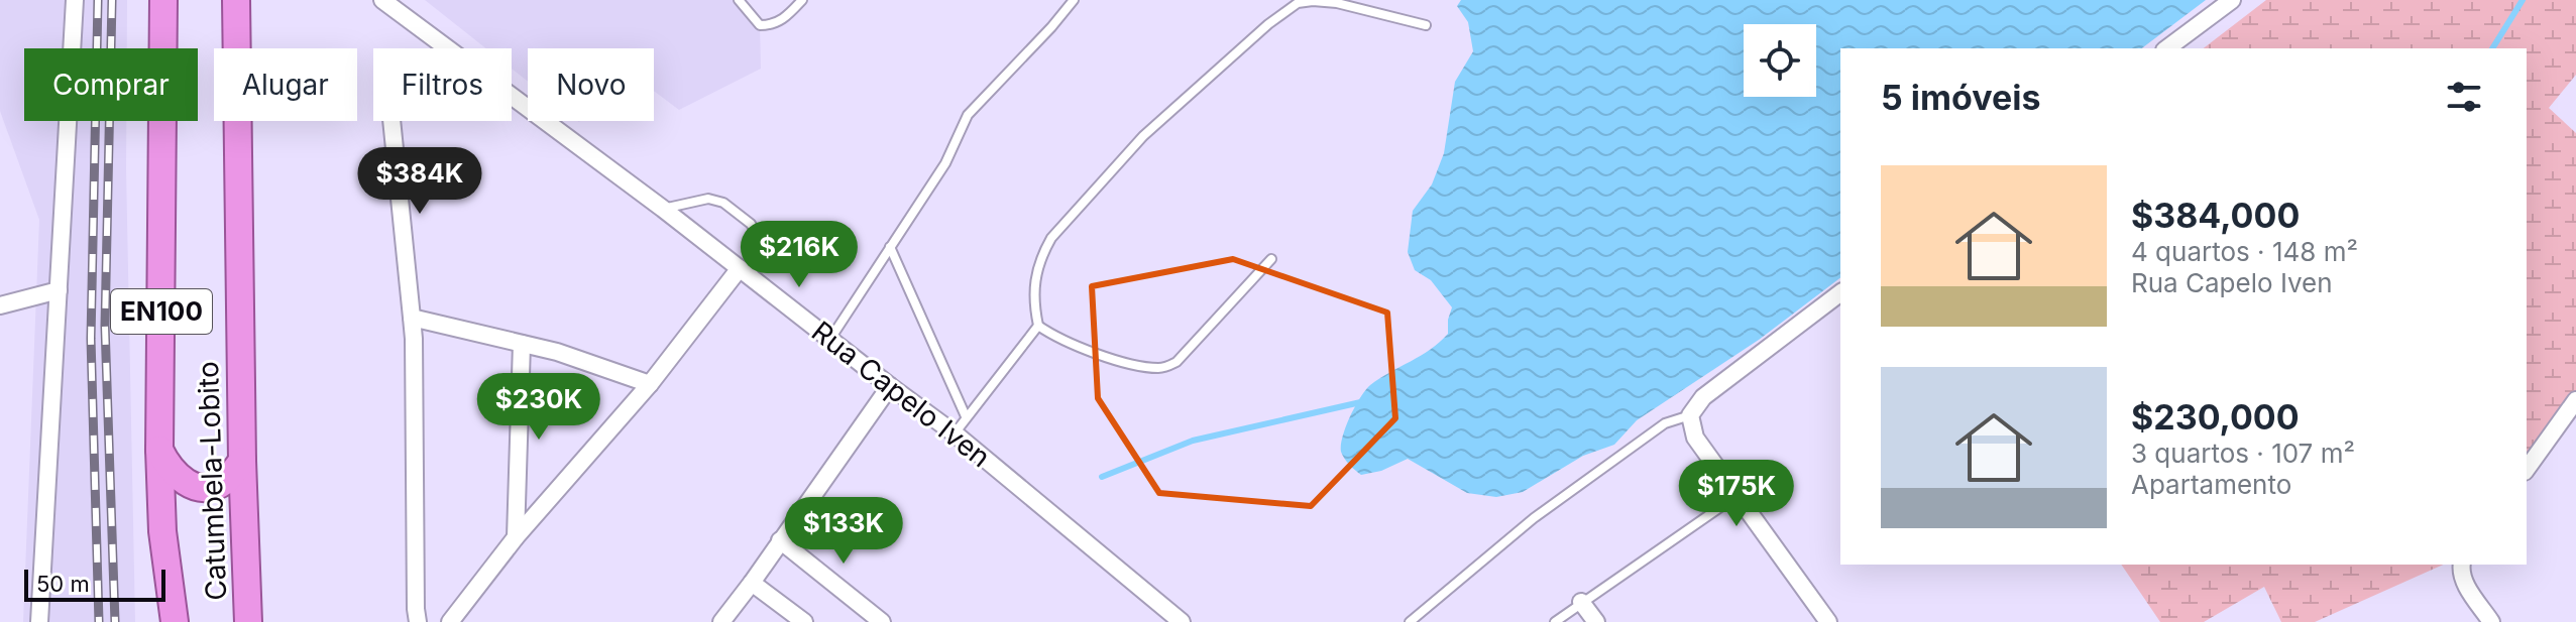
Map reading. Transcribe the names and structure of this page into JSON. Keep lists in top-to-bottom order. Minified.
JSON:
{"streets":{"highway":["EN100","Catumbela-Lobito"],"street":["Rua Capelo Iven"]},"scale_bar":"50 m","page":{"chip":["Comprar","Alugar","Filtros","Novo"],"heading":"5 imóveis","list":[{"name":"$384,000","note":"4 quartos · 148 m² · Rua Capelo Iven"},{"name":"$230,000","note":"3 quartos · 107 m² · Apartamento"}],"price":["$384K","$216K","$230K","$175K","$133K"],"scale":"50 m"}}
